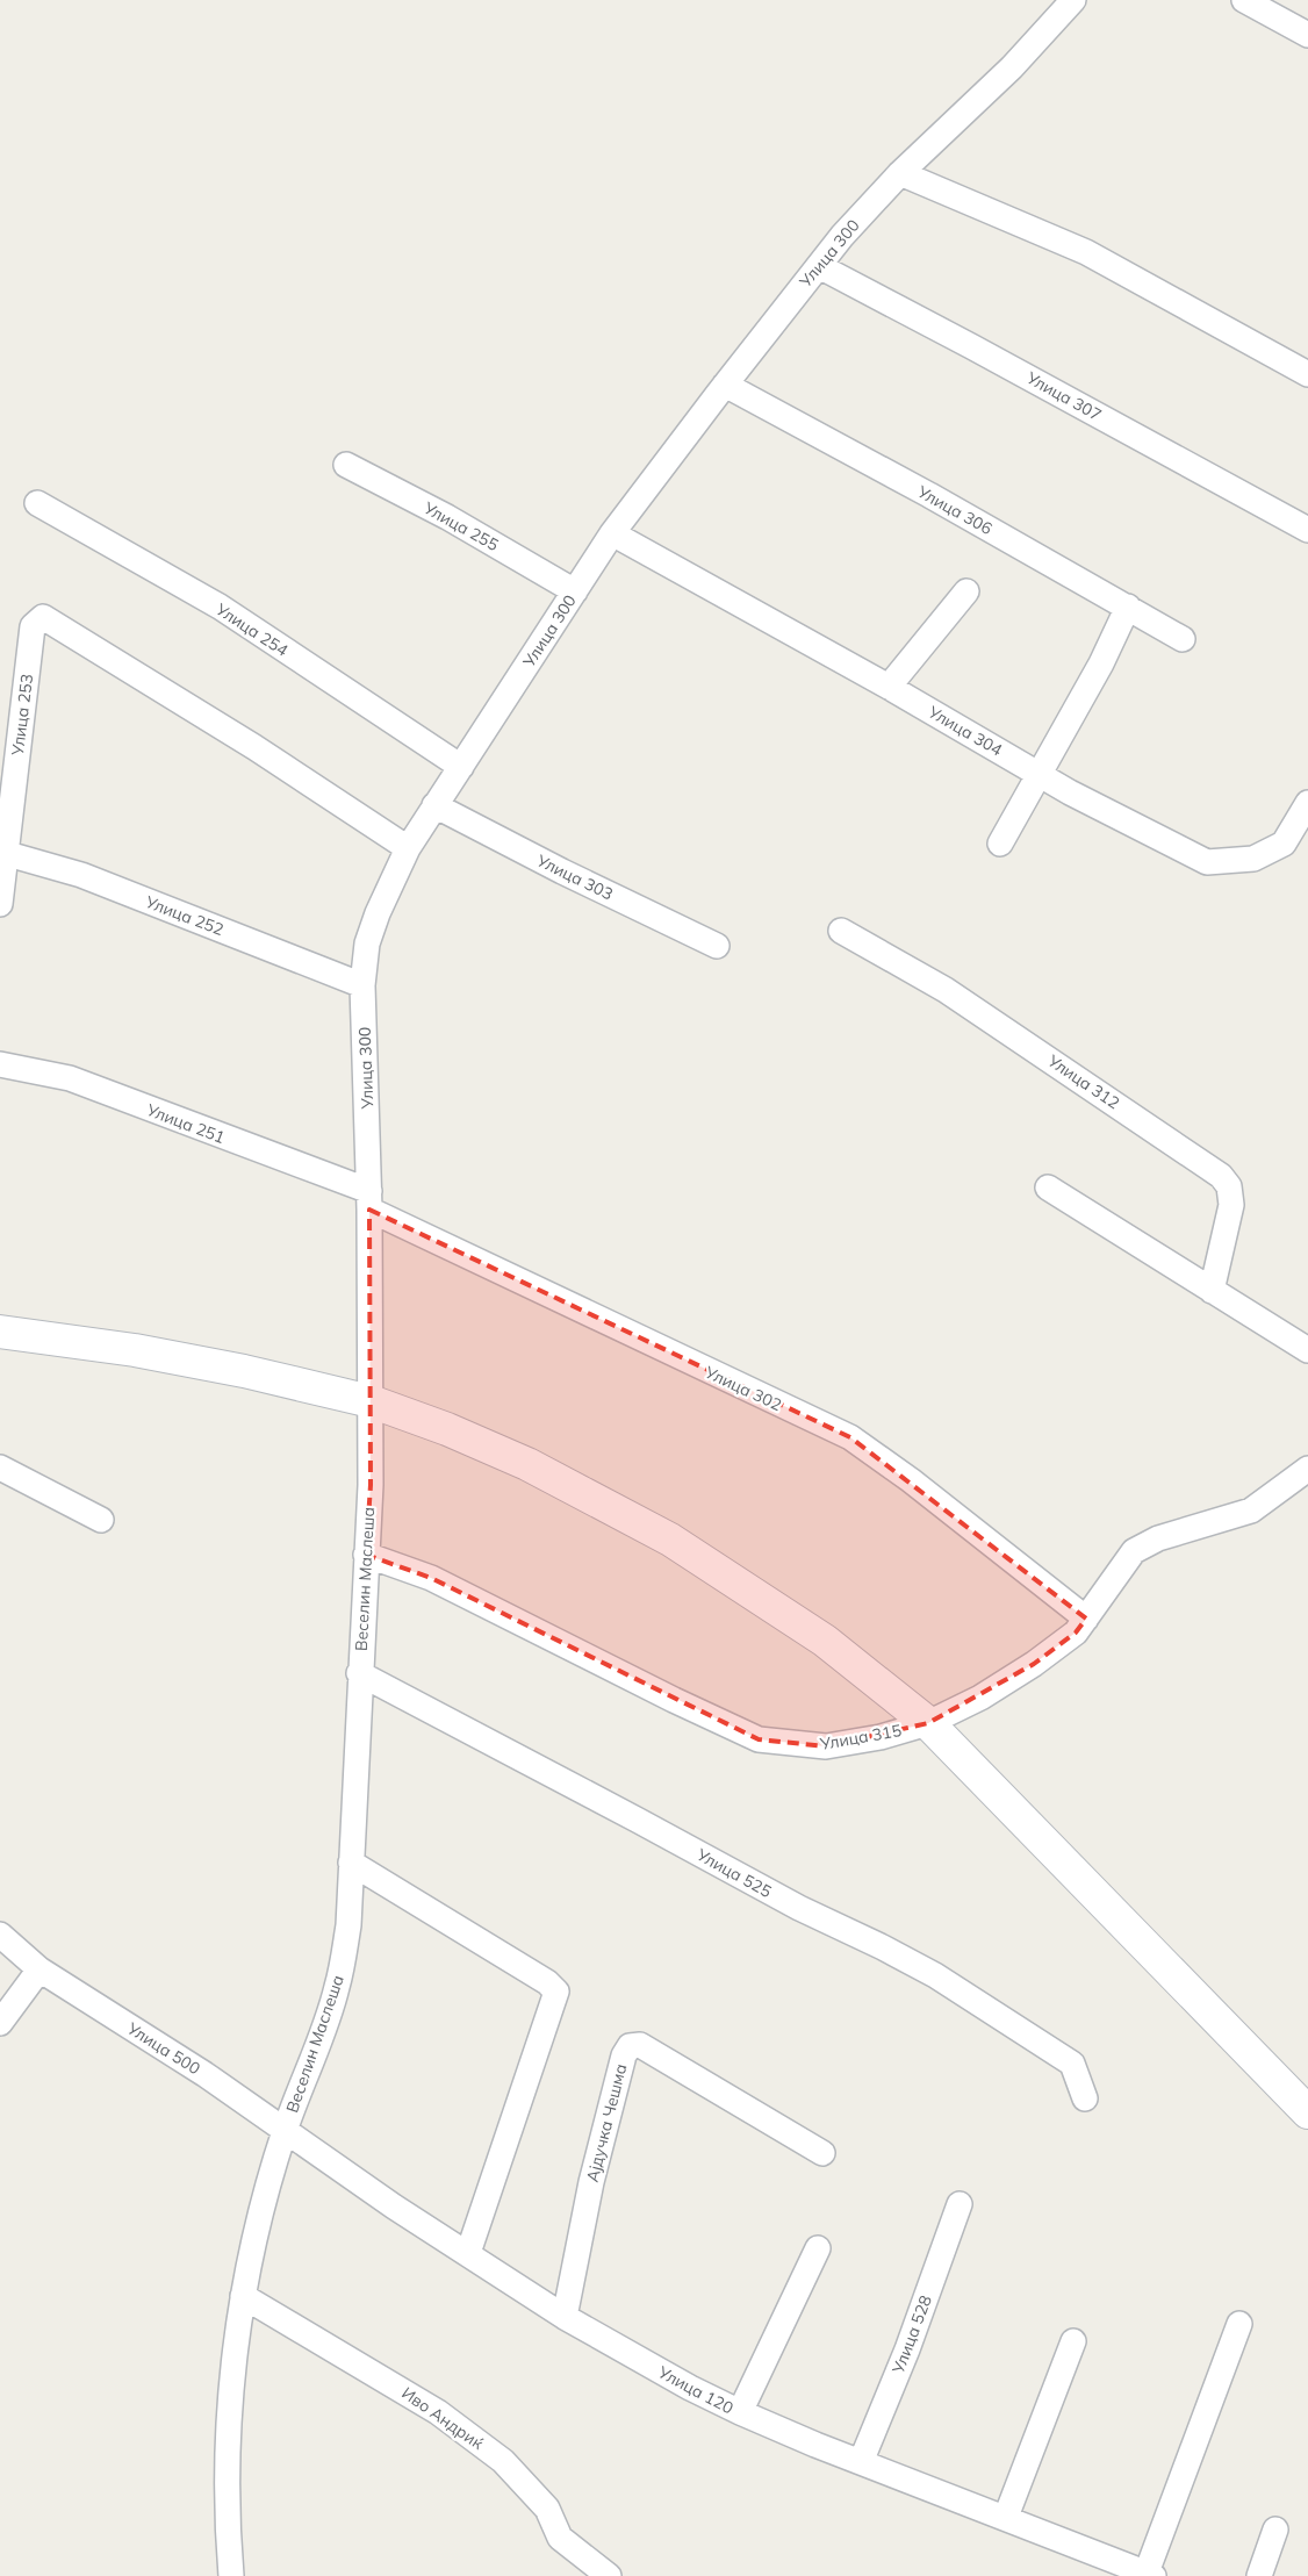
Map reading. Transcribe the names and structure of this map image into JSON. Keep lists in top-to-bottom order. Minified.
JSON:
{"streets":{"street":["Улица 300","Улица 307","Улица 306","Улица 255","Улица 254","Улица 253","Улица 304","Улица 303","Улица 252","Улица 312","Улица 251","Улица 302","Веселин Маслеша","Улица 315","Улица 525","Улица 500","Ајдучка Чешма","Улица 528","Улица 120","Иво Андриќ"]},"crossings":[["Улица 300","Улица 307"],["Улица 300","Улица 306"],["Улица 300","Улица 255"],["Улица 300","Улица 254"],["Улица 300","Улица 253"],["Улица 300","Улица 304"],["Улица 300","Улица 303"],["Улица 300","Улица 252"],["Улица 300","Улица 251"],["Улица 300","Улица 302"],["Улица 300","Веселин Маслеша"],["Улица 253","Улица 252"],["Улица 251","Улица 302"],["Улица 302","Улица 315"],["Веселин Маслеша","Улица 315"],["Веселин Маслеша","Улица 525"],["Веселин Маслеша","Улица 500"],["Веселин Маслеша","Улица 120"],["Веселин Маслеша","Иво Андриќ"],["Улица 500","Улица 120"],["Ајдучка Чешма","Улица 120"],["Улица 528","Улица 120"]]}
